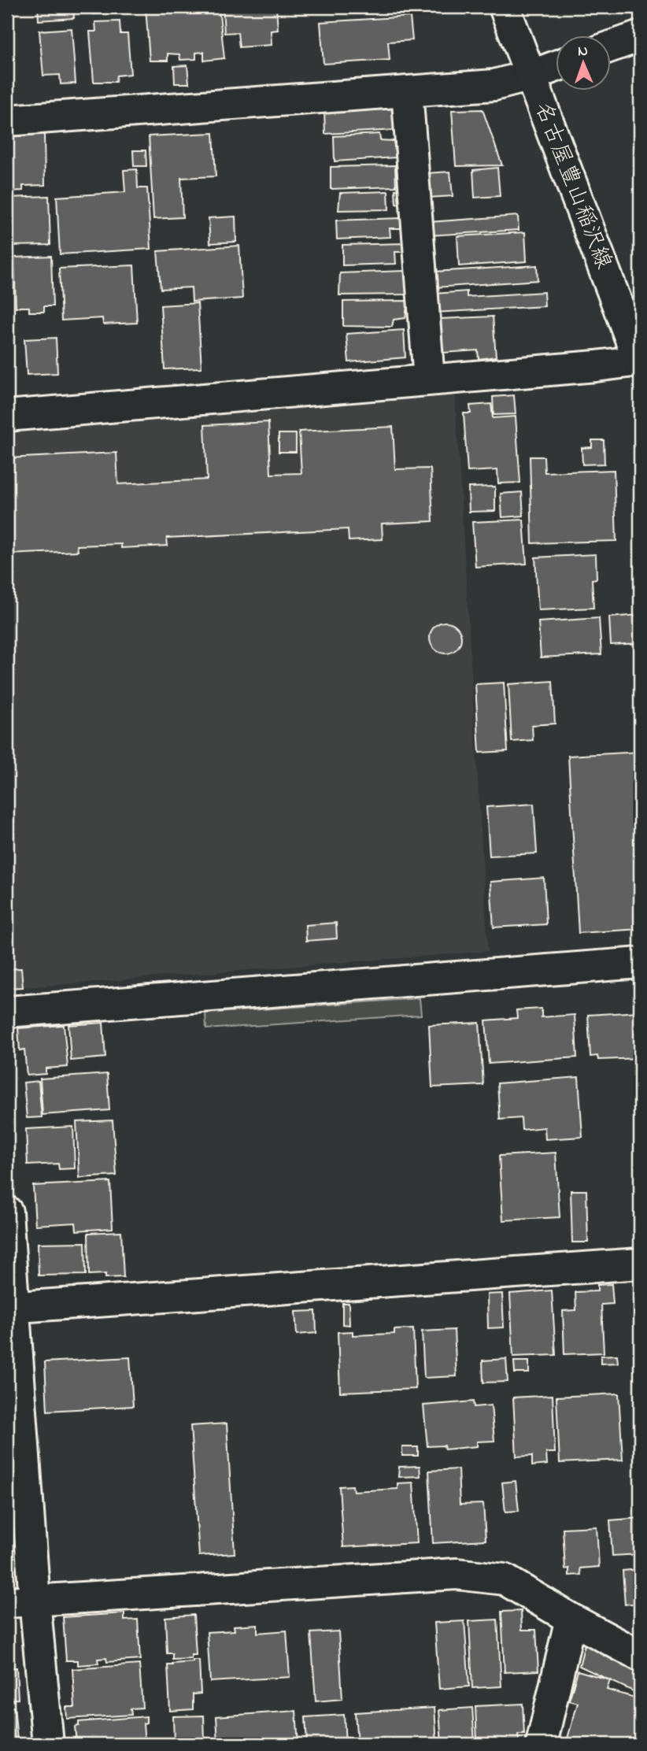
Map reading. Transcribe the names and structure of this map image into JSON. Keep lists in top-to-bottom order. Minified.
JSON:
{"streets":{"street":["名古屋豊山稲沢線"]},"north":"top"}
